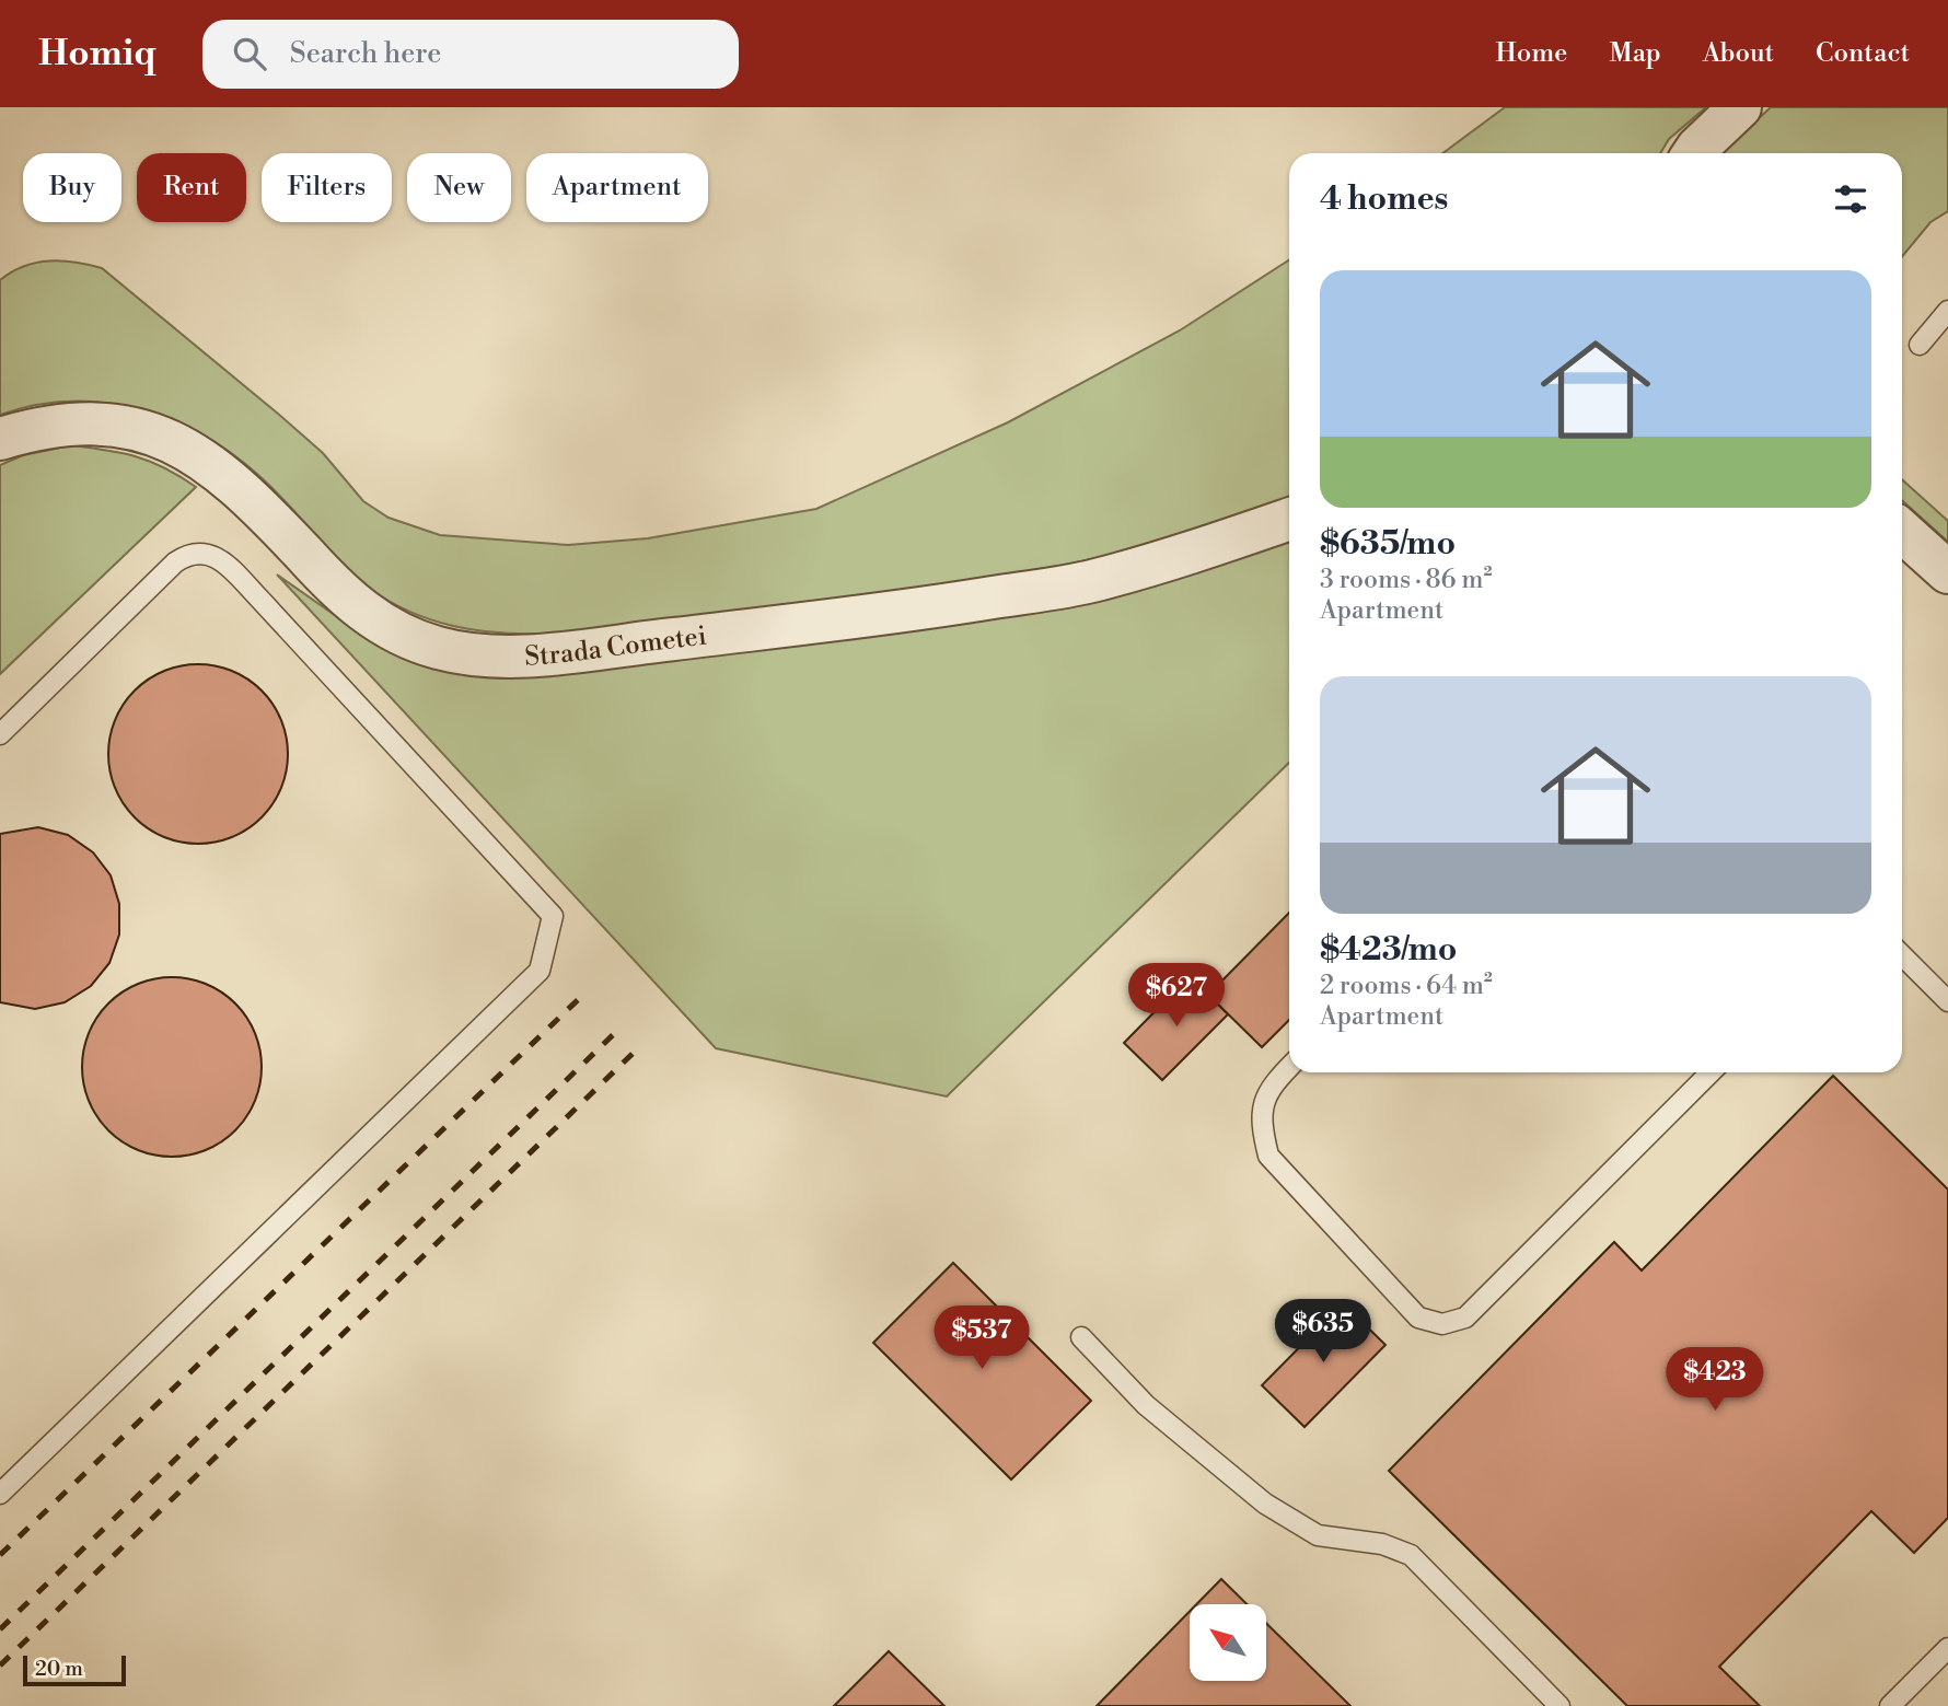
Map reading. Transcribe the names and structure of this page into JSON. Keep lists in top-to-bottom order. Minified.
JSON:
{"streets":{"street":["Strada Cometei"]},"scale_bar":"20 m","north":"top left","page":{"header":"Homiq","search":"Search here","nav":["Home","Map","About","Contact"],"chip":["Buy","Rent","Filters","New","Apartment"],"heading":"4 homes","list":[{"name":"$635/mo","note":"3 rooms · 86 m² · Apartment"},{"name":"$423/mo","note":"2 rooms · 64 m² · Apartment"}],"price":["$627","$635","$537","$423"],"scale":"20 m"}}
